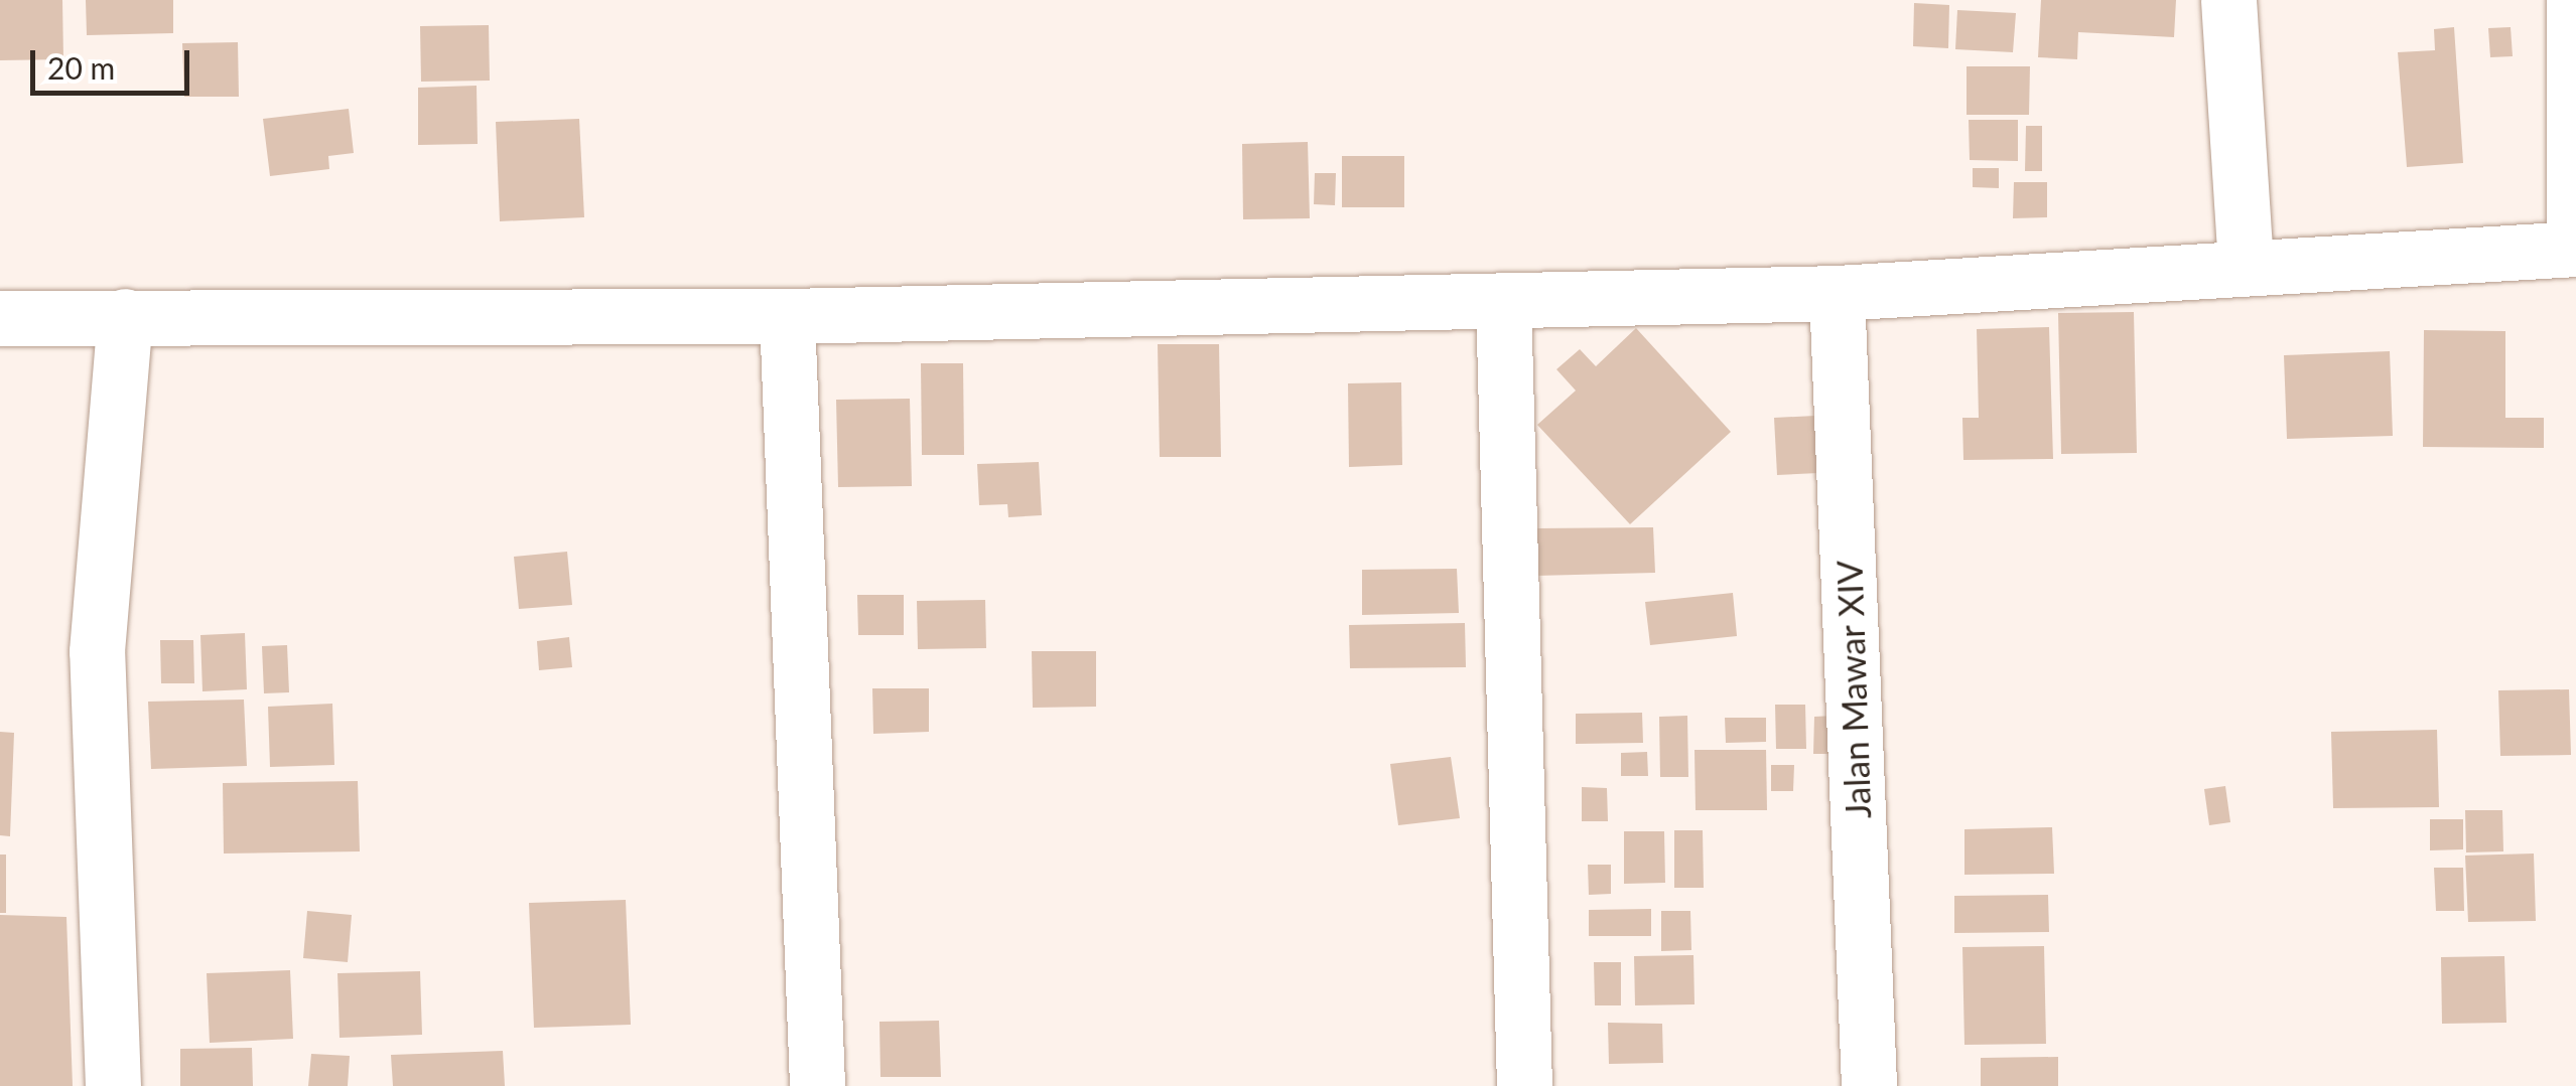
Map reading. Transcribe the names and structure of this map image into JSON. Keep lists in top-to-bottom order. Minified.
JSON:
{"streets":{"street":["Jalan Mawar XIV"]},"scale_bar":"20 m"}
